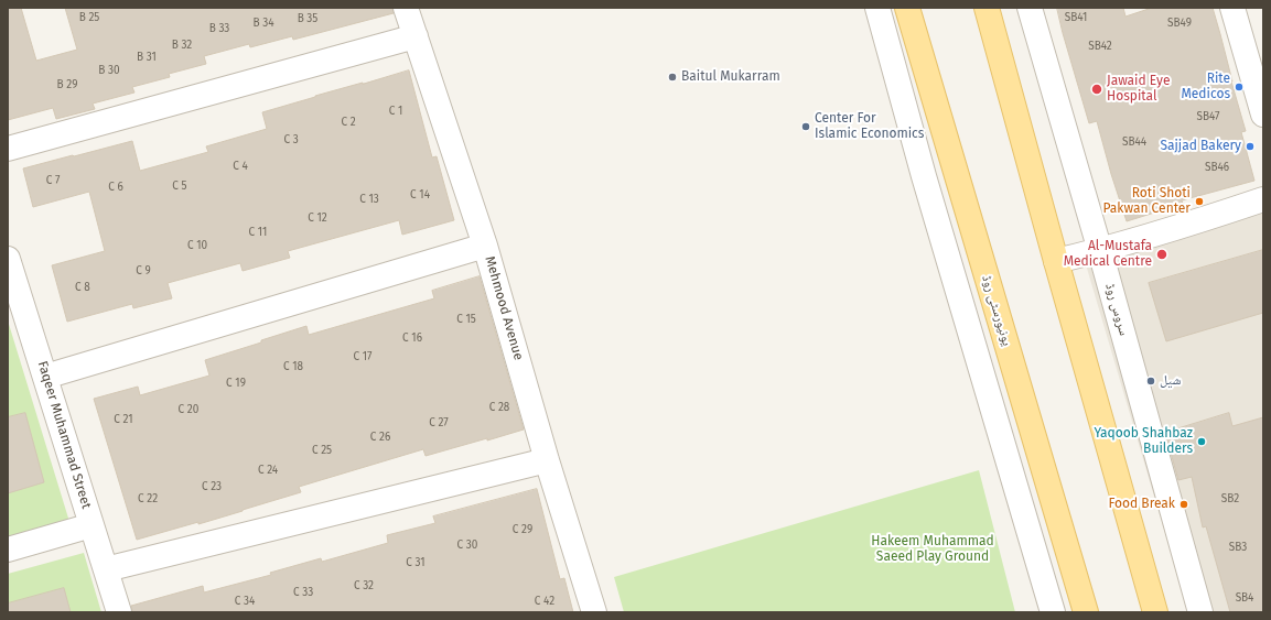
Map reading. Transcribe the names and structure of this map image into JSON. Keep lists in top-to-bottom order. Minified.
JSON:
{"streets":{"main road":["یونیورسٹی روڈ"],"street":["Mehmood Avenue","سروس روڈ","Faqeer Muhammad Street"]},"parks":["Hakeem Muhammad Saeed Play Ground"],"places":["Baitul Mukarram","Rite Medicos","Jawaid Eye Hospital","Center For Islamic Economics","Sajjad Bakery","Roti Shoti Pakwan Center","Al-Mustafa Medical Centre","شیل","Yaqoob Shahbaz Builders","Food Break"],"house_numbers":["B 25","SB41","B 35","B 34","SB49","B 33","B 32","SB42","B 31","B 30","B 29","C 1","SB47","C 2","C 3","SB44","C 4","SB46","C 7","C 5","C 6","C 14","C 13","C 12","C 11","C 10","C 9","C 8","C 15","C 16","C 17","C 18","C 19","C 28","C 20","C 21","C 27","C 26","C 25","C 24","C 23","C 22","SB2","C 29","C 30","SB3","C 31","C 32","C 33","SB4","C 34","C 42"]}
